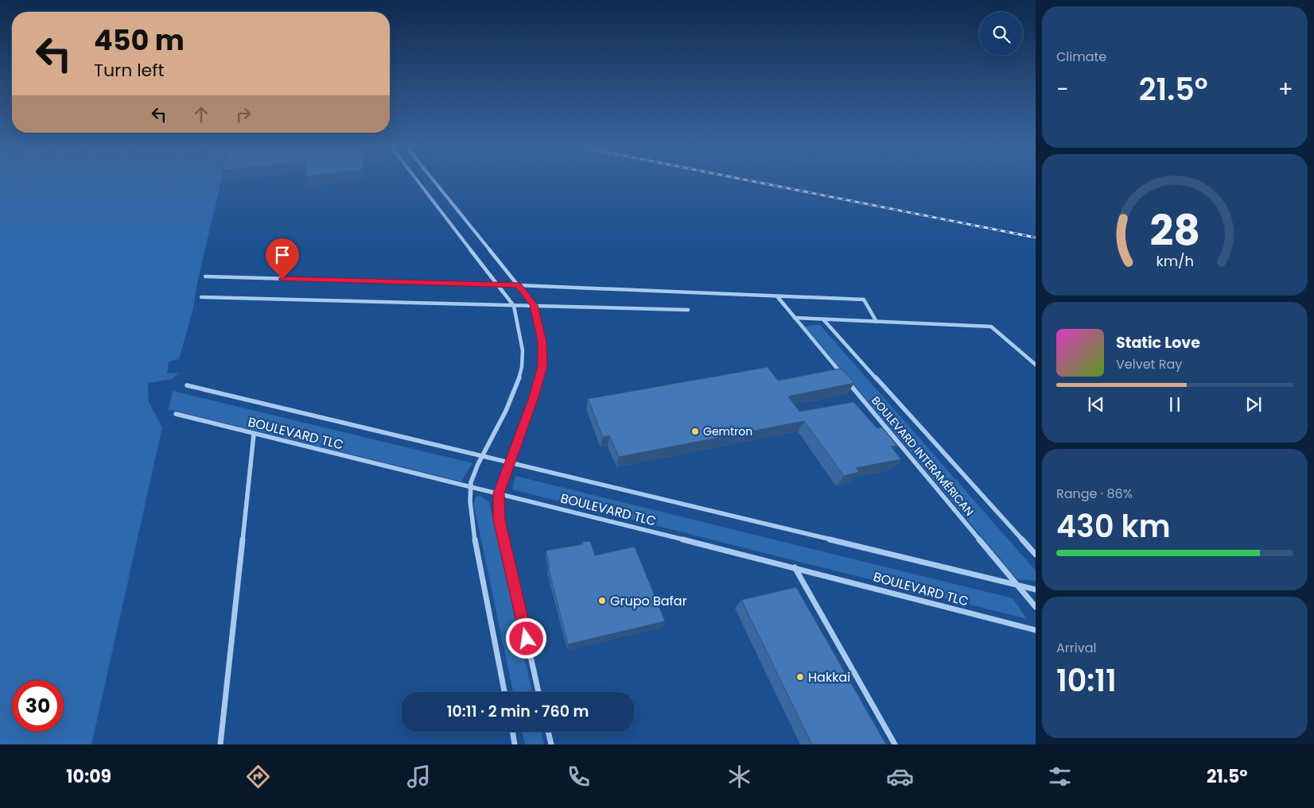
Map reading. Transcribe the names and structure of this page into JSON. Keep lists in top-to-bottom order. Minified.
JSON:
{"streets":{"street":["BOULEVARD TLC","BOULEVARD INTERAMÉRICAN"]},"crossings":[["BOULEVARD TLC","BOULEVARD INTERAMÉRICAN"]],"places":["Gemtron","Grupo Bafar","Hakkai"],"page":{"tile":["Climate",["Range · 86%","430 km"],["Arrival","10:11"]],"turn":["450 m","Turn left"],"heat":["−","21.5°","+"],"song":["Static Love","Velvet Ray"],"limit":"30","trip":"10:11 · 2 min · 760 m","tabs":["10:09","21.5°"],"gauge":["28","km/h"]}}
